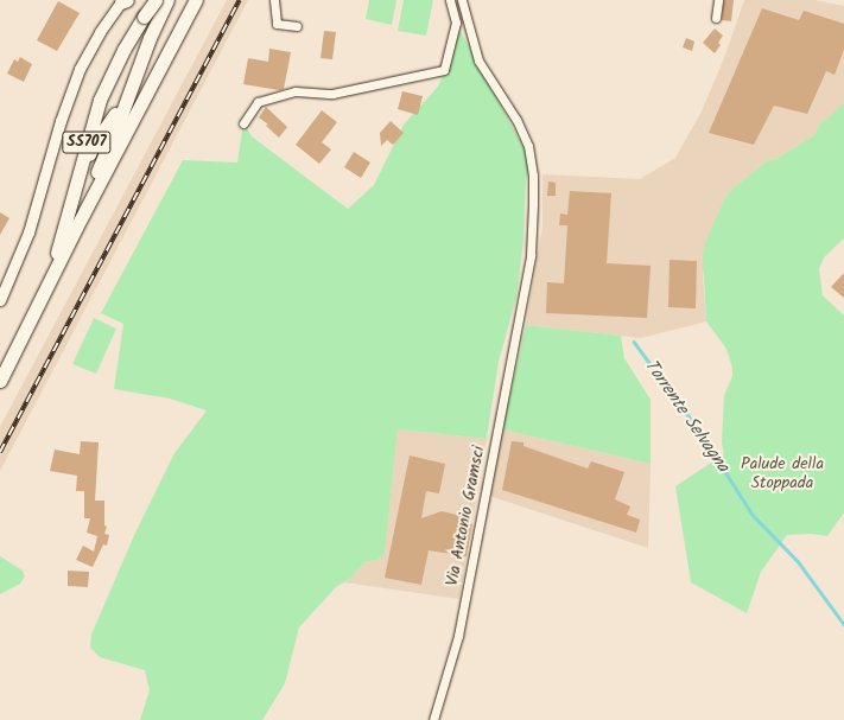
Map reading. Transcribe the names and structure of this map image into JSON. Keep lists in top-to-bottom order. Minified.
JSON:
{"streets":{"highway":["SS707"],"street":["Via Antonio Gramsci"]},"water":["Torrente Selvagna"],"parks":["Palude della Stoppada"]}
